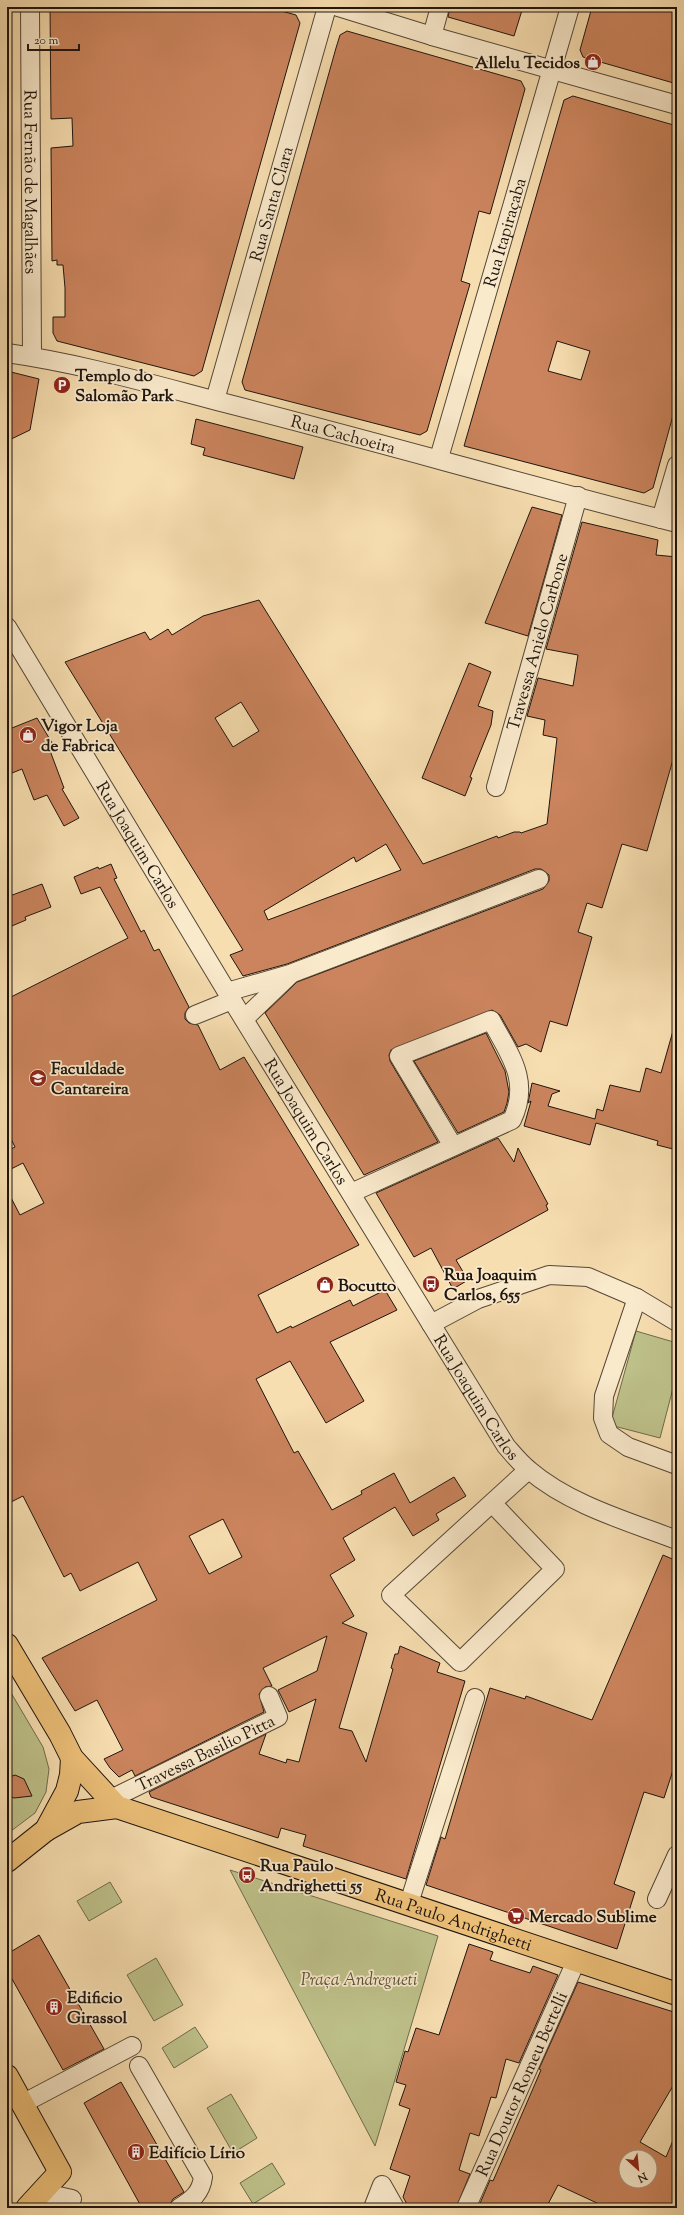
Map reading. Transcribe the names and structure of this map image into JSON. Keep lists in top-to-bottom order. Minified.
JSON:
{"streets":{"main road":["Rua Paulo Andrighetti"],"street":["Rua Fernão de Magalhães","Rua Santa Clara","Rua Itapiraçaba","Rua Cachoeira","Travessa Anielo Carbone","Rua Joaquim Carlos","Travessa Basilio Pitta","Rua Doutor Romeu Bertelli"]},"crossings":[["Rua Fernão de Magalhães","Rua Cachoeira"],["Rua Santa Clara","Rua Cachoeira"],["Rua Itapiraçaba","Rua Cachoeira"],["Rua Cachoeira","Travessa Anielo Carbone"],["Travessa Basilio Pitta","Rua Paulo Andrighetti"],["Rua Paulo Andrighetti","Rua Doutor Romeu Bertelli"]],"parks":["Praça Andregueti"],"places":{"shop":["Allelu Tecidos","Vigor Loja de Fabrica","Bocutto"],"parking":["Templo do Salomão Park"],"school or university":["Faculdade Cantareira"],"bus stop":["Rua Joaquim Carlos, 655","Rua Paulo Andrighetti 55"],"supermarket":["Mercado Sublime"],"building":["Edificio Girassol","Edifício Lírio"]},"scale_bar":"20 m","north":"bottom right"}
